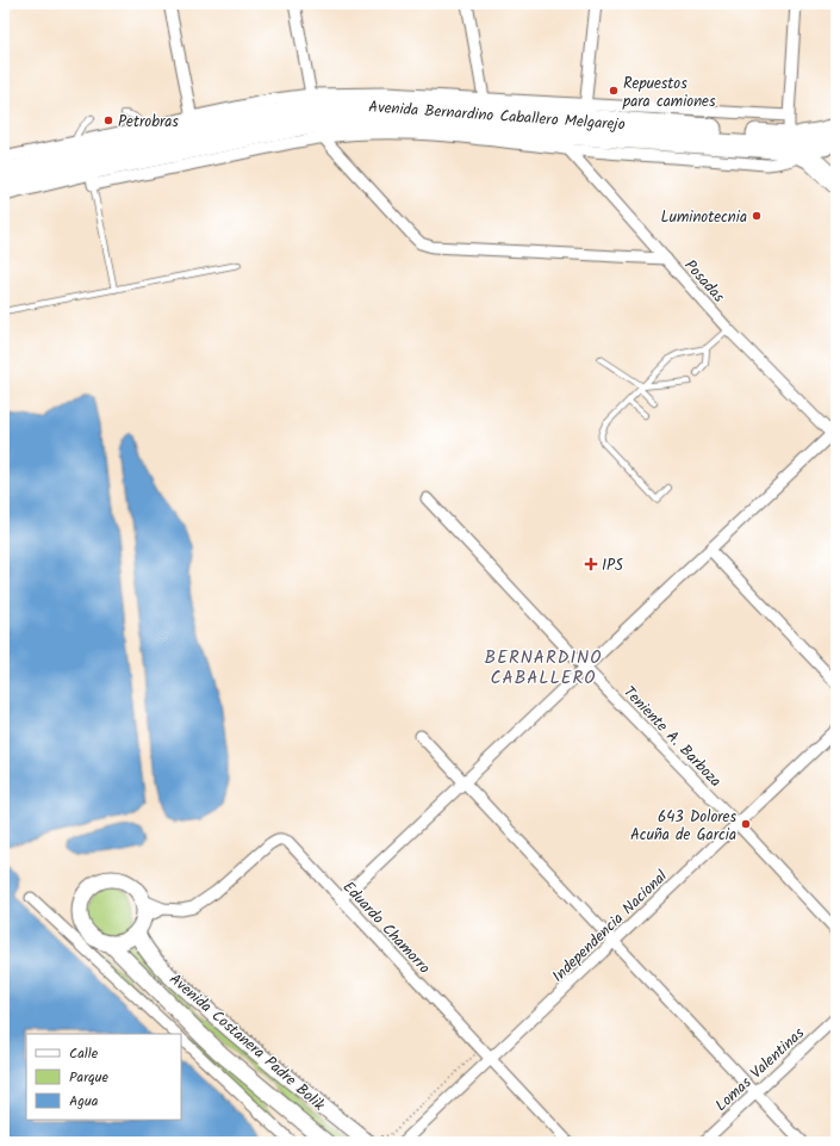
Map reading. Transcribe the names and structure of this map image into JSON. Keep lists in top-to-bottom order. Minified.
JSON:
{"streets":{"highway":["Avenida Bernardino Caballero Melgarejo"],"street":["Posadas","Teniente A. Barboza","Independencia Nacional","Eduardo Chamorro","Avenida Costanera Padre Bolik","Lomas Valentinas"]},"crossings":[["Avenida Bernardino Caballero Melgarejo","Posadas"],["Teniente A. Barboza","Independencia Nacional"],["Independencia Nacional","Eduardo Chamorro"],["Eduardo Chamorro","Avenida Costanera Padre Bolik"]],"districts":["BERNARDINO CABALLERO"],"places":{"other":["Repuestos para camiones","Petrobras","Luminotecnia","643 Dolores Acuña de Garcia"],"health":["IPS"]},"legend":["Calle","Parque","Agua"]}
